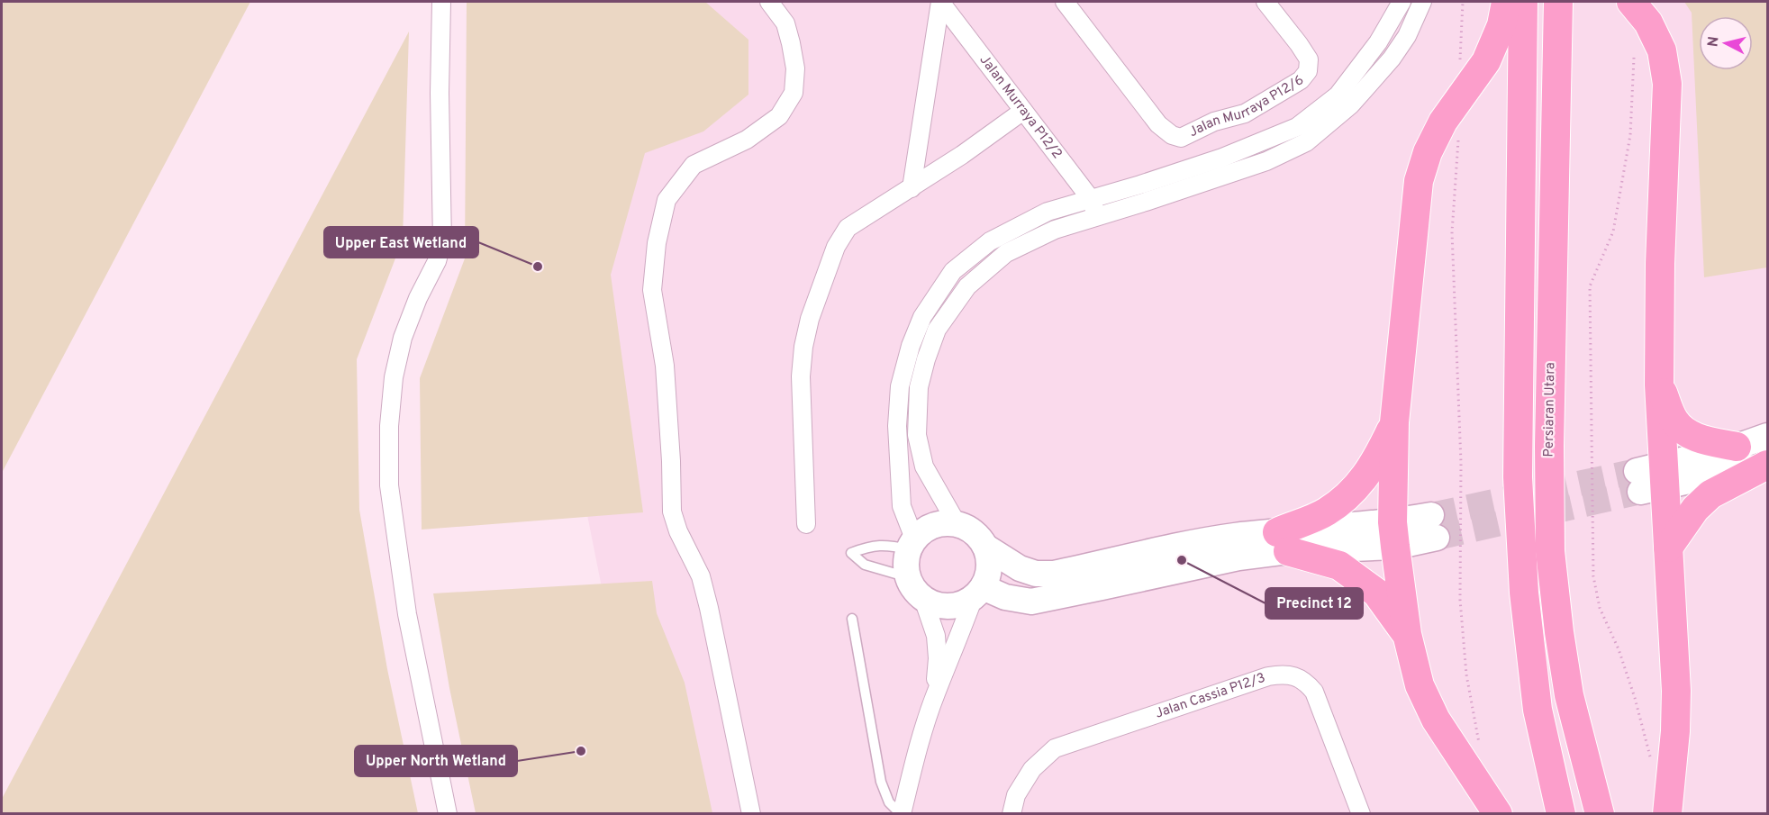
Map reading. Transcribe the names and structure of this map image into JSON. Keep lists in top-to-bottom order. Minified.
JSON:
{"streets":{"main road":["Persiaran Utara"],"street":["Jalan Murraya P12/6","Jalan Murraya P12/2","Jalan Cassia P12/3"]},"places":["Upper East Wetland","Precinct 12","Upper North Wetland"],"north":"left"}
